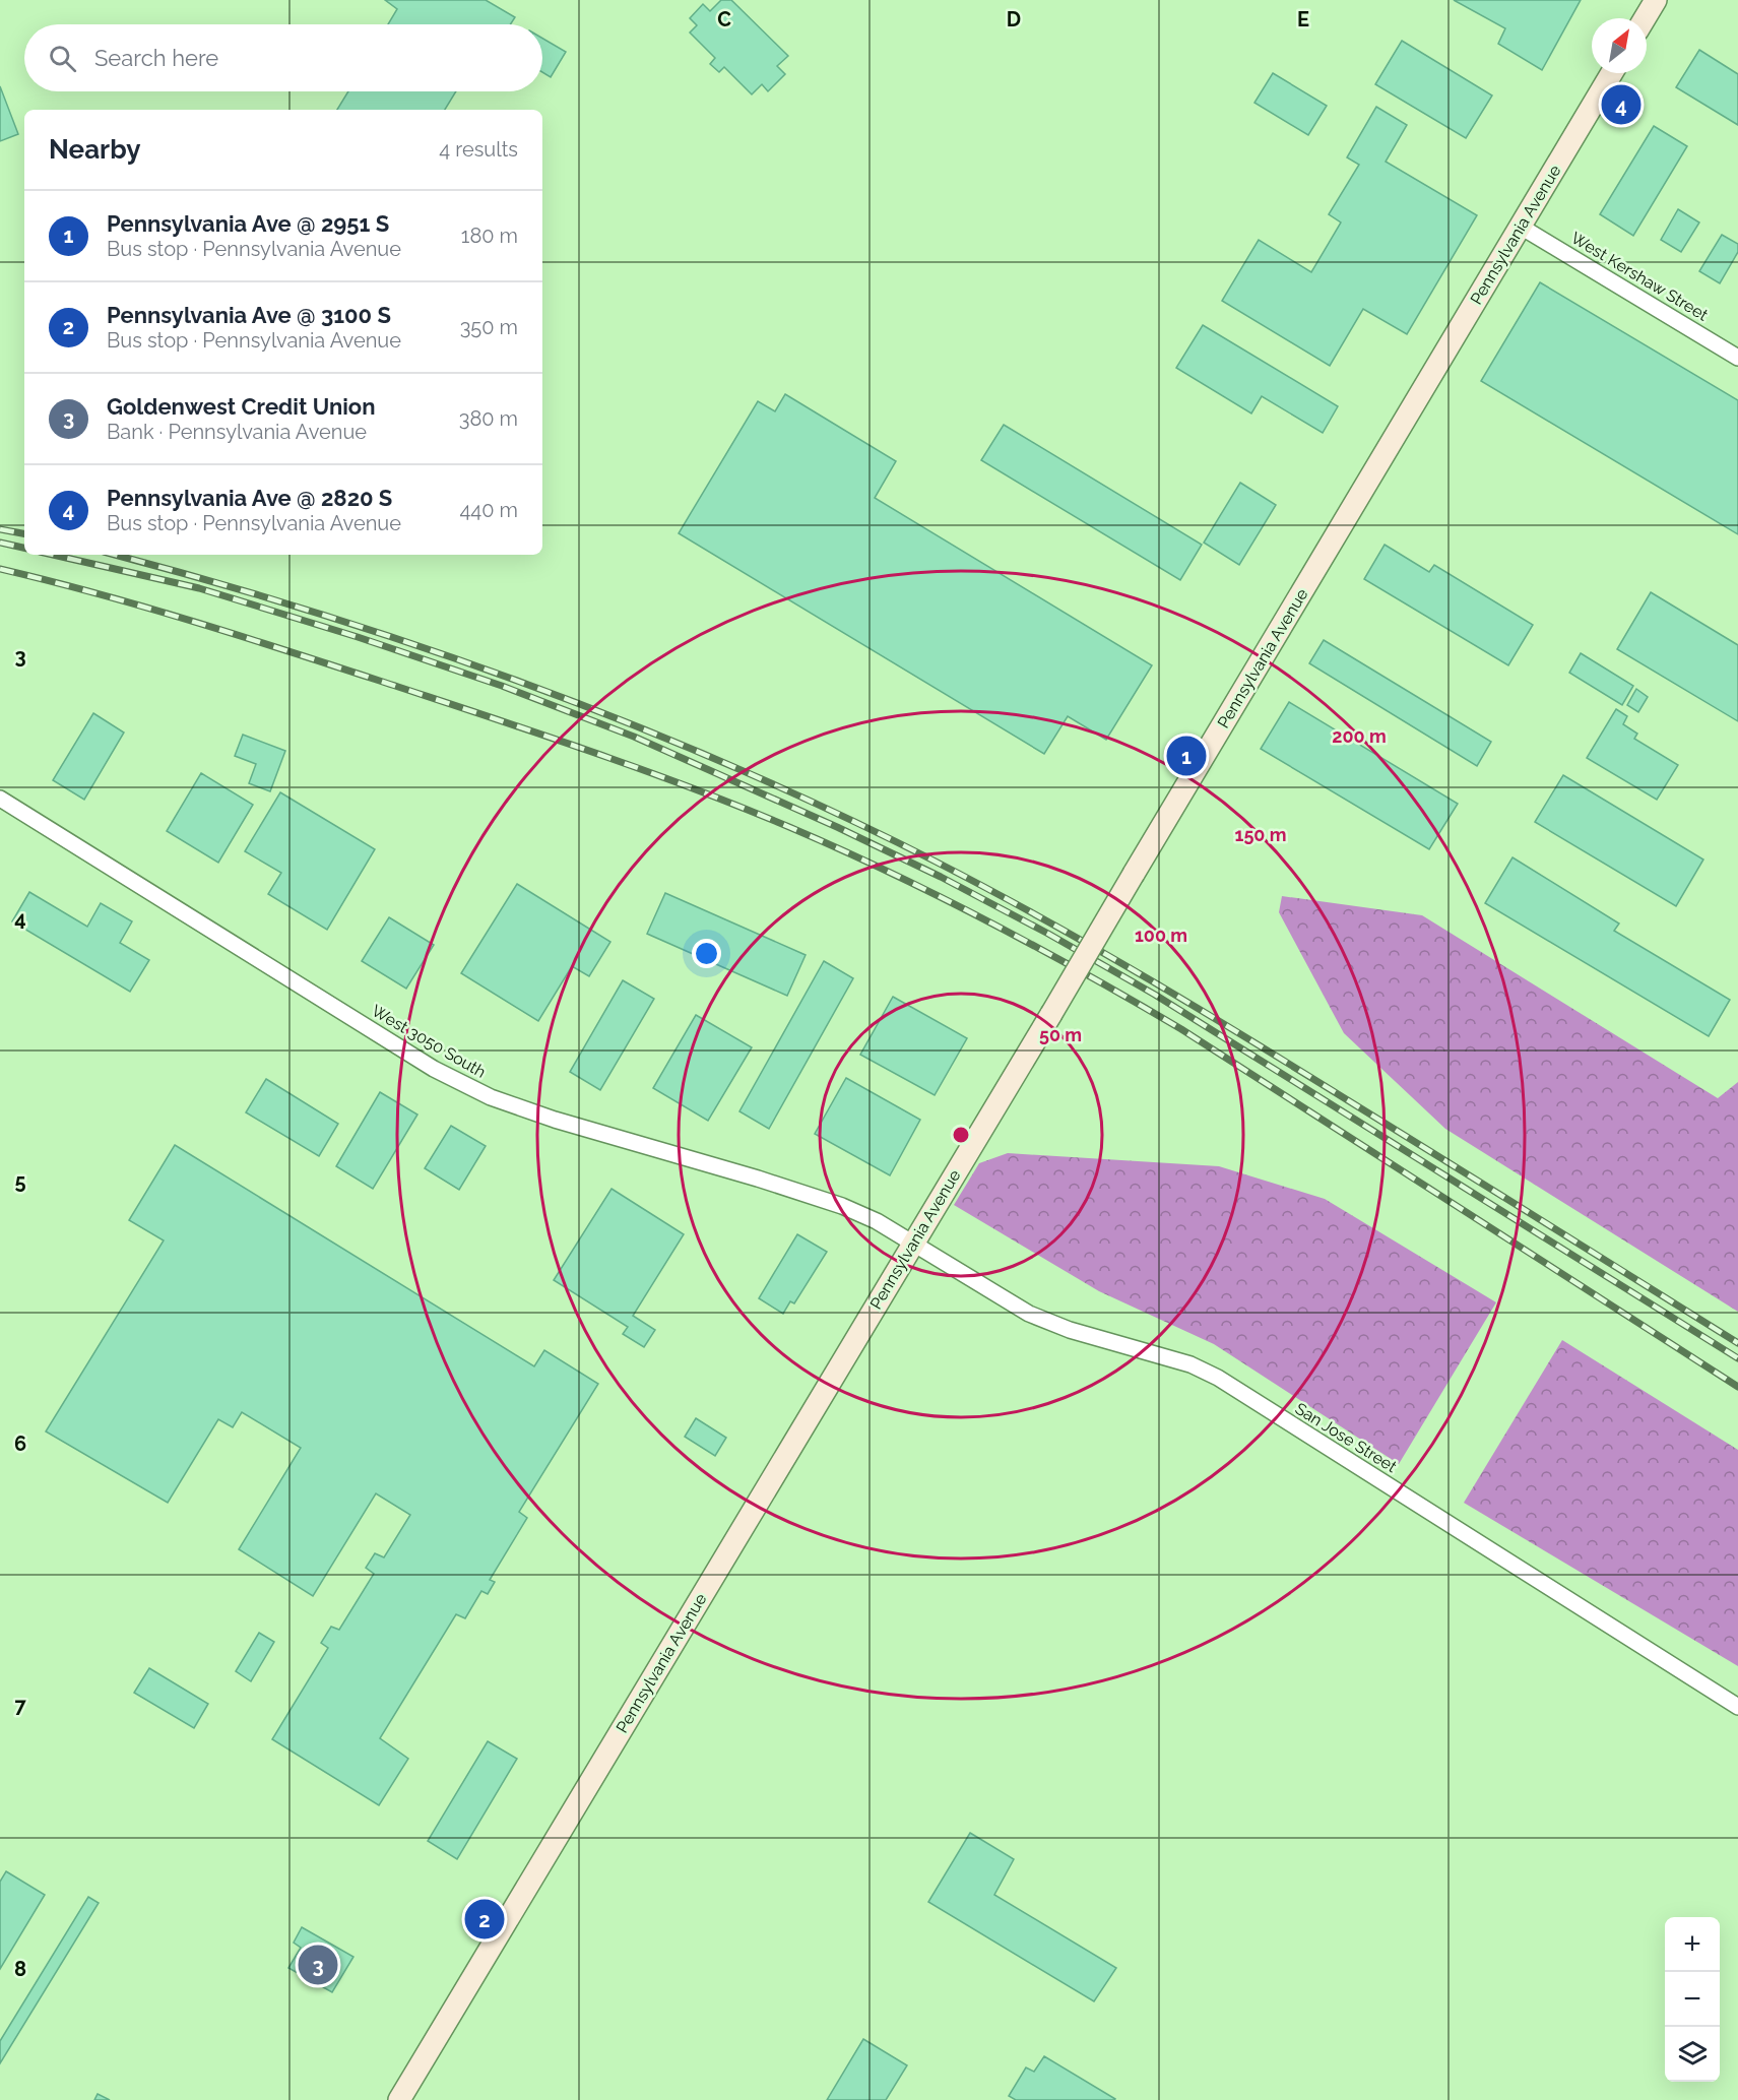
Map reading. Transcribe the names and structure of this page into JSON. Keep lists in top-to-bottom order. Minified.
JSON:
{"streets":{"street":["Pennsylvania Avenue","West Kershaw Street","West 3050 South","San Jose Street"]},"crossings":[["Pennsylvania Avenue","West Kershaw Street"],["Pennsylvania Avenue","West 3050 South"],["Pennsylvania Avenue","San Jose Street"],["West 3050 South","San Jose Street"]],"north":"top right","page":{"search":"Search here","pins":["4","1","2","3"],"heading":["Nearby","4 results"],"list":[{"mark":"1","name":"Pennsylvania Ave @ 2951 S","note":"Bus stop · Pennsylvania Avenue","value":"180 m"},{"mark":"2","name":"Pennsylvania Ave @ 3100 S","note":"Bus stop · Pennsylvania Avenue","value":"350 m"},{"mark":"3","name":"Goldenwest Credit Union","note":"Bank · Pennsylvania Avenue","value":"380 m"},{"mark":"4","name":"Pennsylvania Ave @ 2820 S","note":"Bus stop · Pennsylvania Avenue","value":"440 m"}],"map_buttons":["+","−"]},"grid":{"columns":["C","D","E"],"rows":["3","4","5","6","7","8"]},"rings":["200 m","150 m","100 m","50 m"]}
